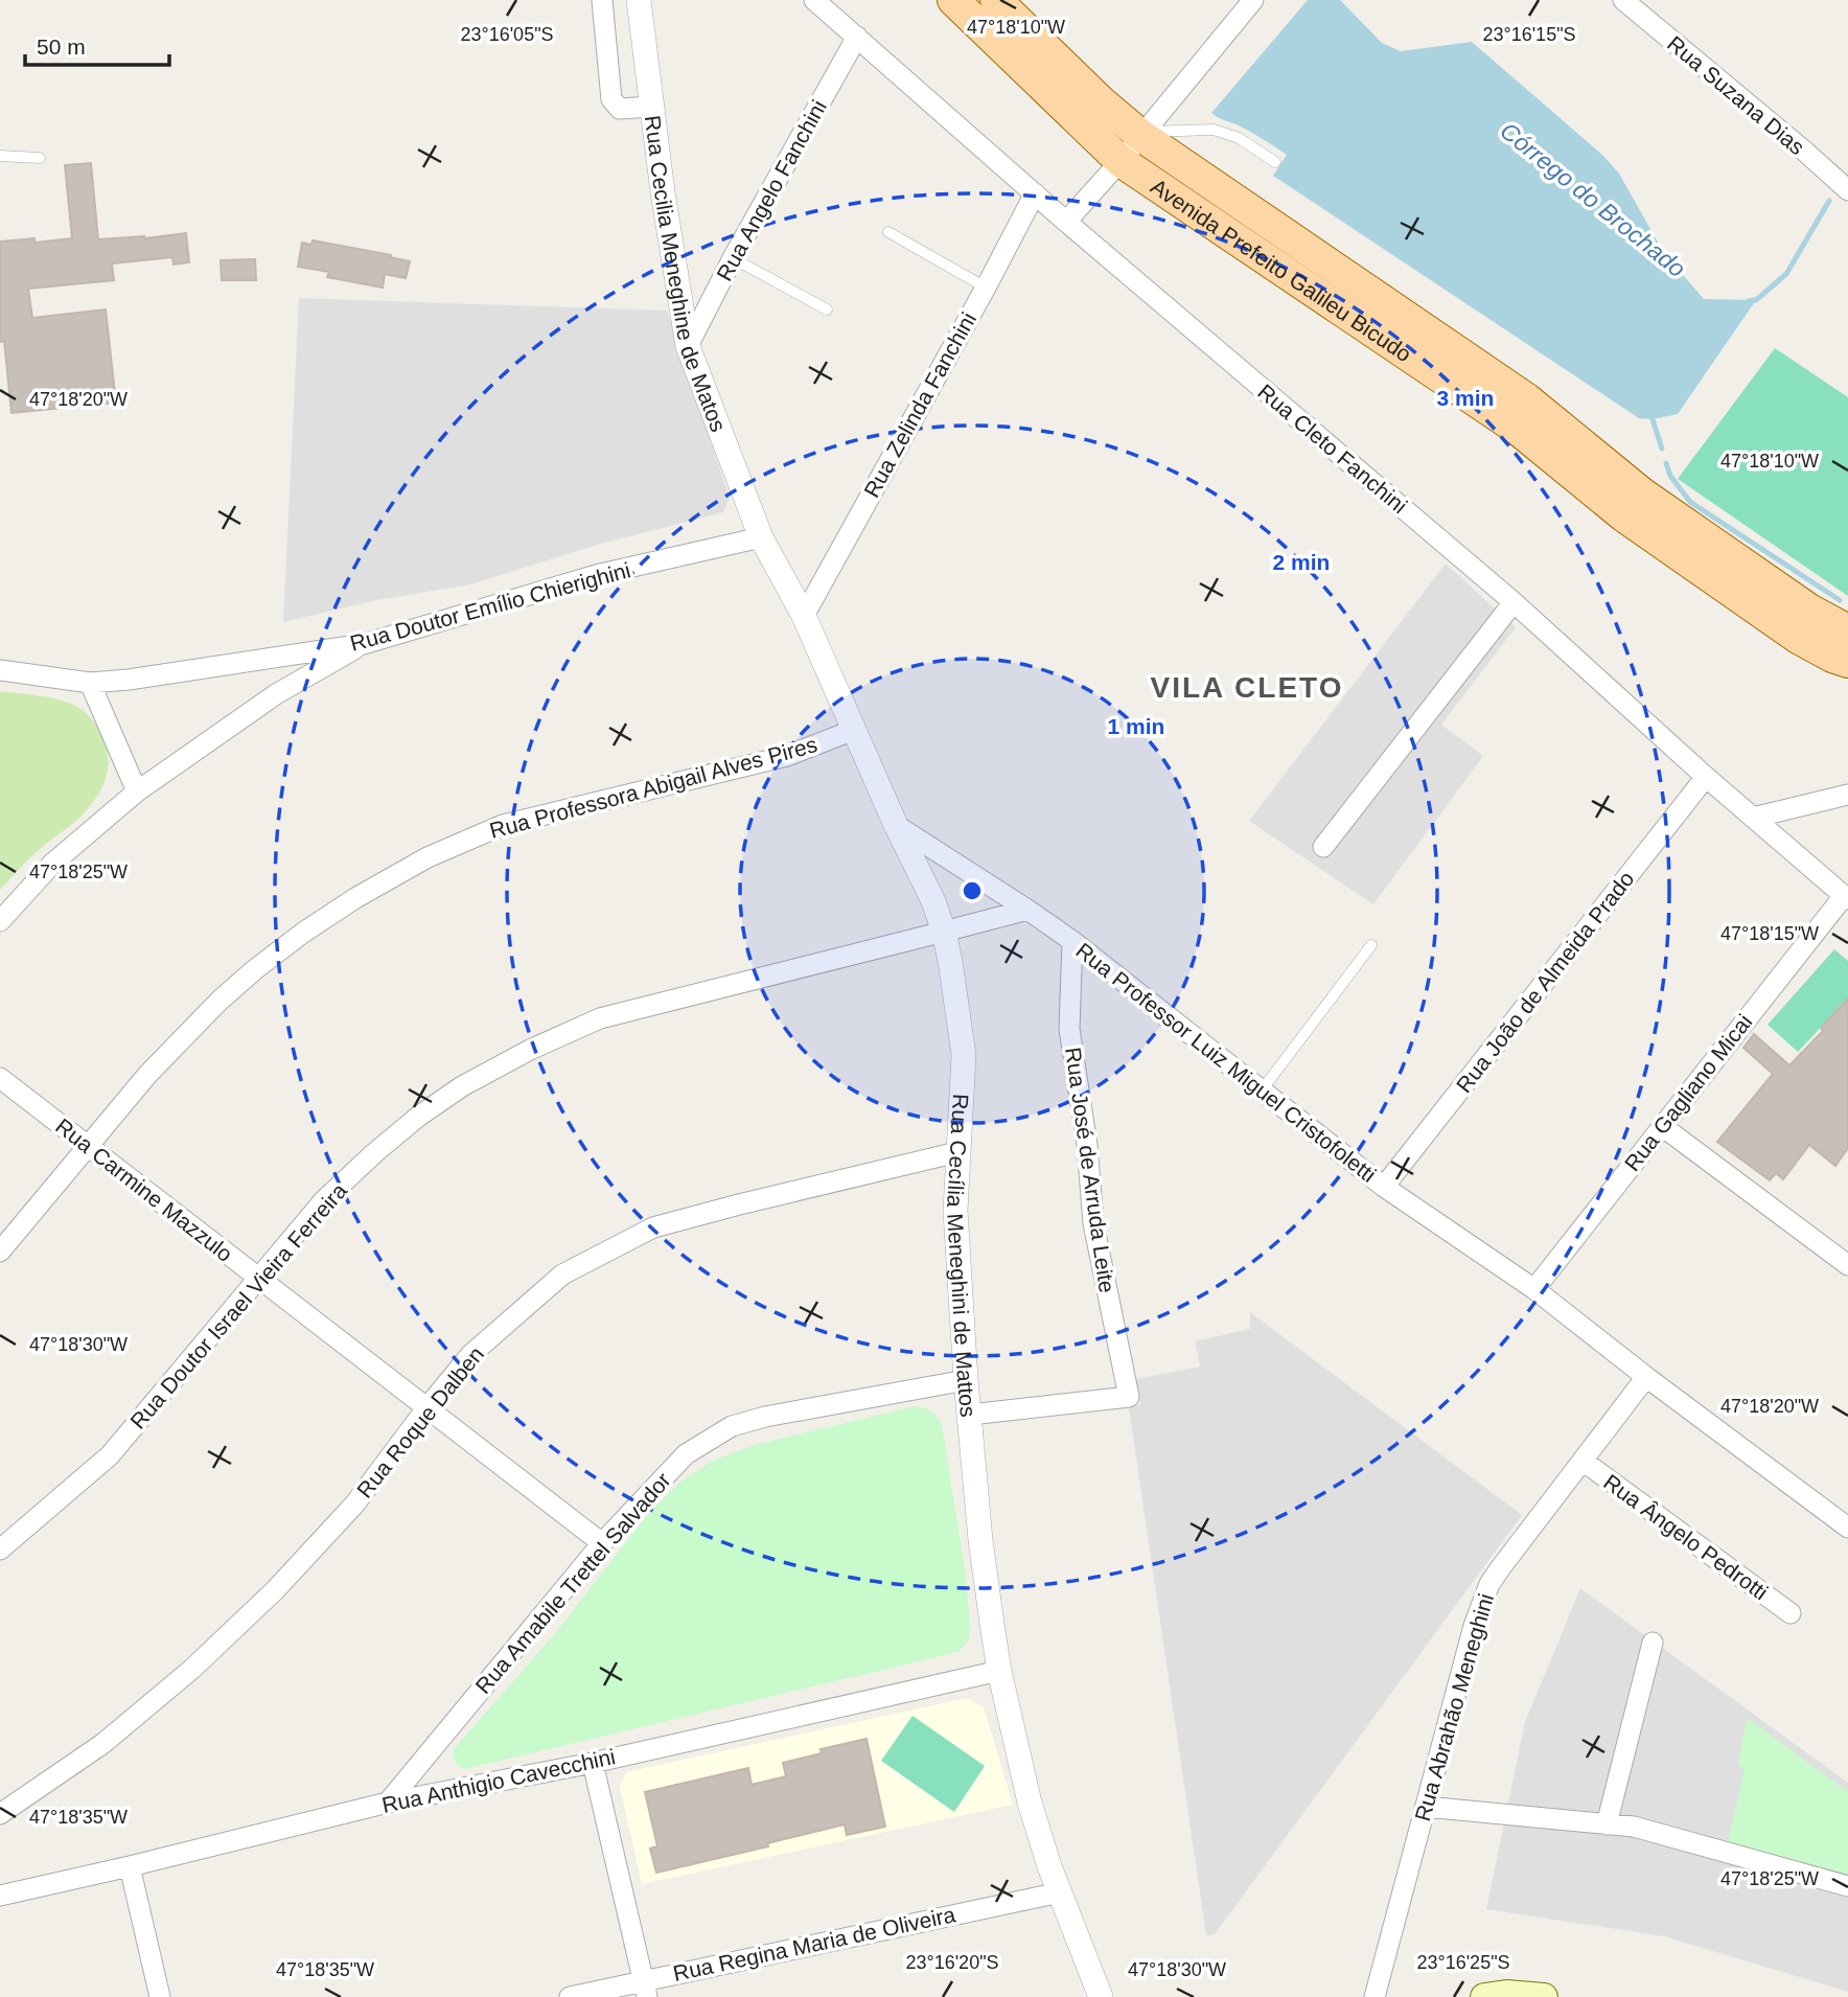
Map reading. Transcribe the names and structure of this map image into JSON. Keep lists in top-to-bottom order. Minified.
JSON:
{"streets":{"main road":["Avenida Prefeito Galileu Bicudo"],"street":["Rua Suzana Dias","Rua Angelo Fanchini","Rua Cecilia Meneghine de Matos","Rua Zelinda Fanchini","Rua Cleto Fanchini","Rua Doutor Emílio Chierighini","Rua Professora Abigail Alves Pires","Rua João de Almeida Prado","Rua Professor Luiz Miguel Cristofoletti","Rua Gagliano Micai","Rua José de Arruda Leite","Rua Carmine Mazzulo","Rua Cecília Meneghini de Mattos","Rua Doutor Israel Vieira Ferreira","Rua Roque Dalben","Rua Ângelo Pedrotti","Rua Amabile Trettel Salvador","Rua Abrahão Meneghini","Rua Anthigio Cavecchini","Rua Regina Maria de Oliveira"]},"crossings":[["Rua Angelo Fanchini","Rua Cecilia Meneghine de Matos"],["Rua Angelo Fanchini","Rua Cleto Fanchini"],["Rua Cecilia Meneghine de Matos","Rua Doutor Emílio Chierighini"],["Rua Cecilia Meneghine de Matos","Rua Cecília Meneghini de Mattos"],["Rua Zelinda Fanchini","Rua Cleto Fanchini"],["Rua Zelinda Fanchini","Rua Cecília Meneghini de Mattos"],["Rua Cleto Fanchini","Rua João de Almeida Prado"],["Rua Cleto Fanchini","Rua Gagliano Micai"],["Rua Doutor Emílio Chierighini","Rua Cecília Meneghini de Mattos"],["Rua Professora Abigail Alves Pires","Rua Carmine Mazzulo"],["Rua Professora Abigail Alves Pires","Rua Cecília Meneghini de Mattos"],["Rua João de Almeida Prado","Rua Professor Luiz Miguel Cristofoletti"],["Rua Professor Luiz Miguel Cristofoletti","Rua Gagliano Micai"],["Rua Professor Luiz Miguel Cristofoletti","Rua José de Arruda Leite"],["Rua Professor Luiz Miguel Cristofoletti","Rua Cecília Meneghini de Mattos"],["Rua Professor Luiz Miguel Cristofoletti","Rua Abrahão Meneghini"],["Rua José de Arruda Leite","Rua Cecília Meneghini de Mattos"],["Rua Carmine Mazzulo","Rua Doutor Israel Vieira Ferreira"],["Rua Carmine Mazzulo","Rua Roque Dalben"],["Rua Carmine Mazzulo","Rua Amabile Trettel Salvador"],["Rua Cecília Meneghini de Mattos","Rua Doutor Israel Vieira Ferreira"],["Rua Cecília Meneghini de Mattos","Rua Roque Dalben"],["Rua Cecília Meneghini de Mattos","Rua Amabile Trettel Salvador"],["Rua Cecília Meneghini de Mattos","Rua Anthigio Cavecchini"],["Rua Cecília Meneghini de Mattos","Rua Regina Maria de Oliveira"],["Rua Ângelo Pedrotti","Rua Abrahão Meneghini"],["Rua Amabile Trettel Salvador","Rua Anthigio Cavecchini"]],"districts":["VILA CLETO"],"water":["Córrego do Brochado"],"scale_bar":"50 m","coordinates":["47°18'10\"W","23°16'05\"S","23°16'15\"S","47°18'20\"W","47°18'25\"W","47°18'15\"W","47°18'30\"W","47°18'35\"W","23°16'20\"S","23°16'25\"S"],"rings":["3 min","2 min","1 min"]}
